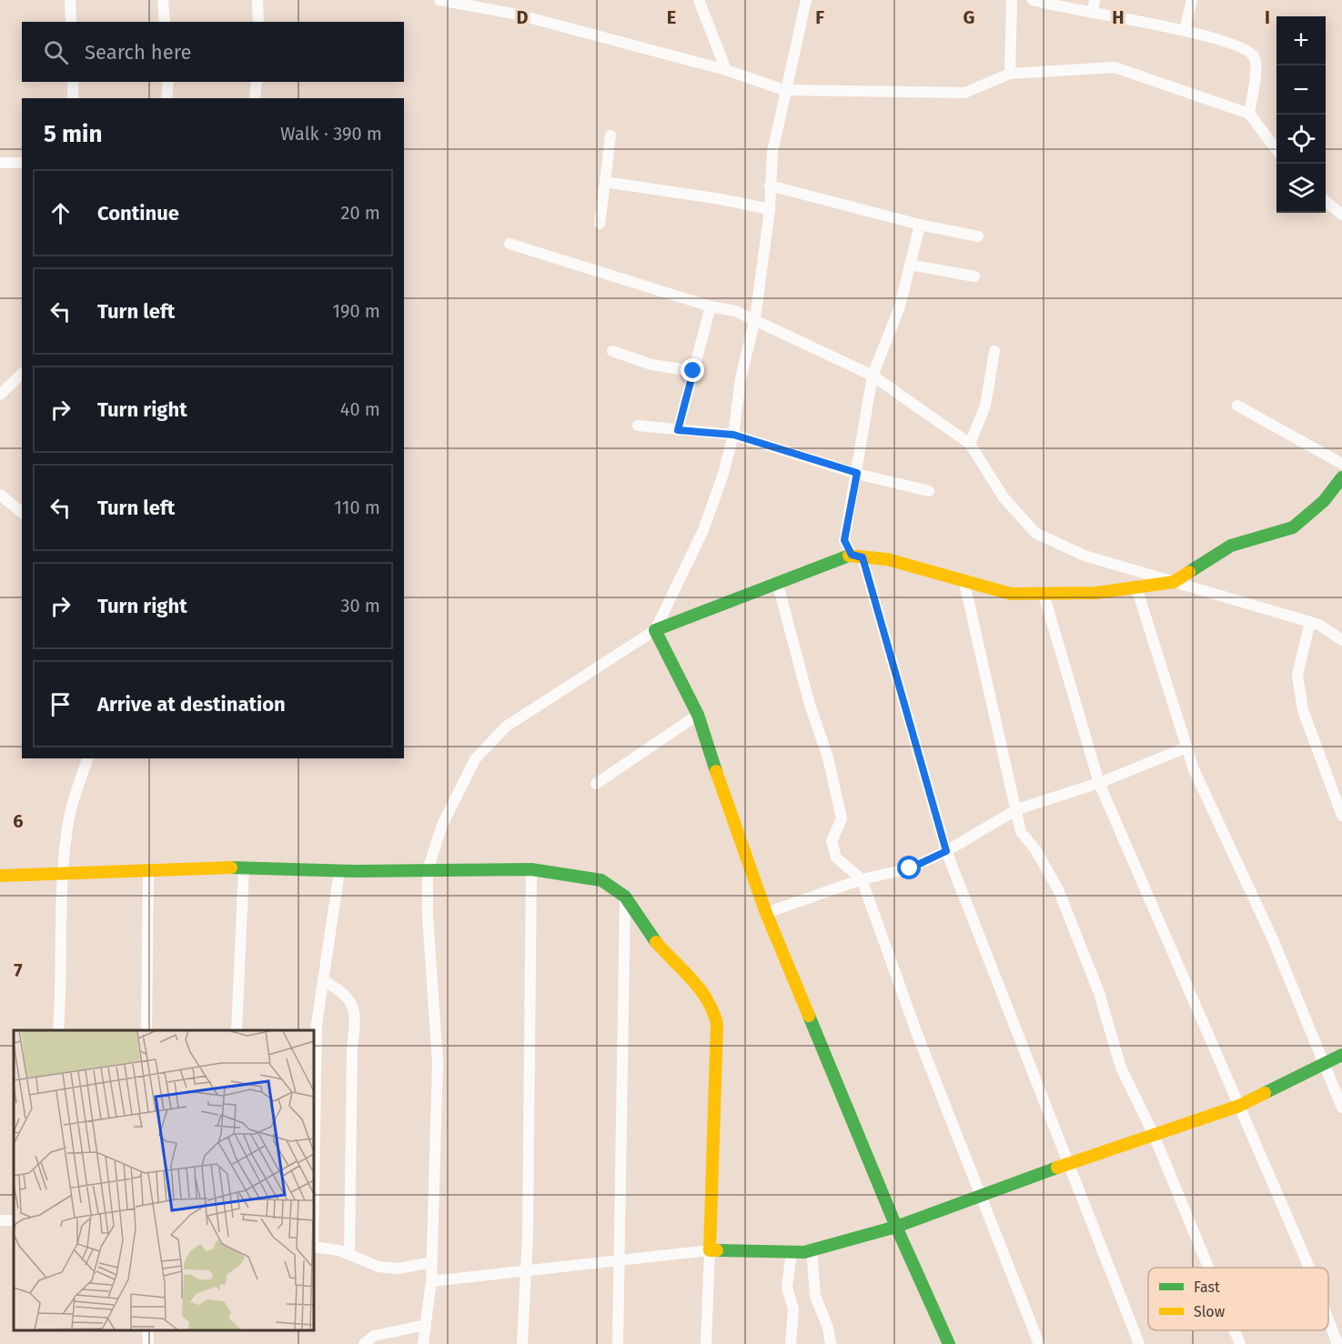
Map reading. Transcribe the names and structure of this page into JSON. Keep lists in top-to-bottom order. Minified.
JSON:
{"legend":["Fast","Slow"],"page":{"map_buttons":["+","−"],"search":"Search here","heading":["5 min","Walk · 390 m"],"list":[["Continue","20 m"],["Turn left","190 m"],["Turn right","40 m"],["Turn left","110 m"],["Turn right","30 m"],"Arrive at destination"]},"grid":{"columns":["D","E","F","G","H","I"],"rows":["6","7"]}}
